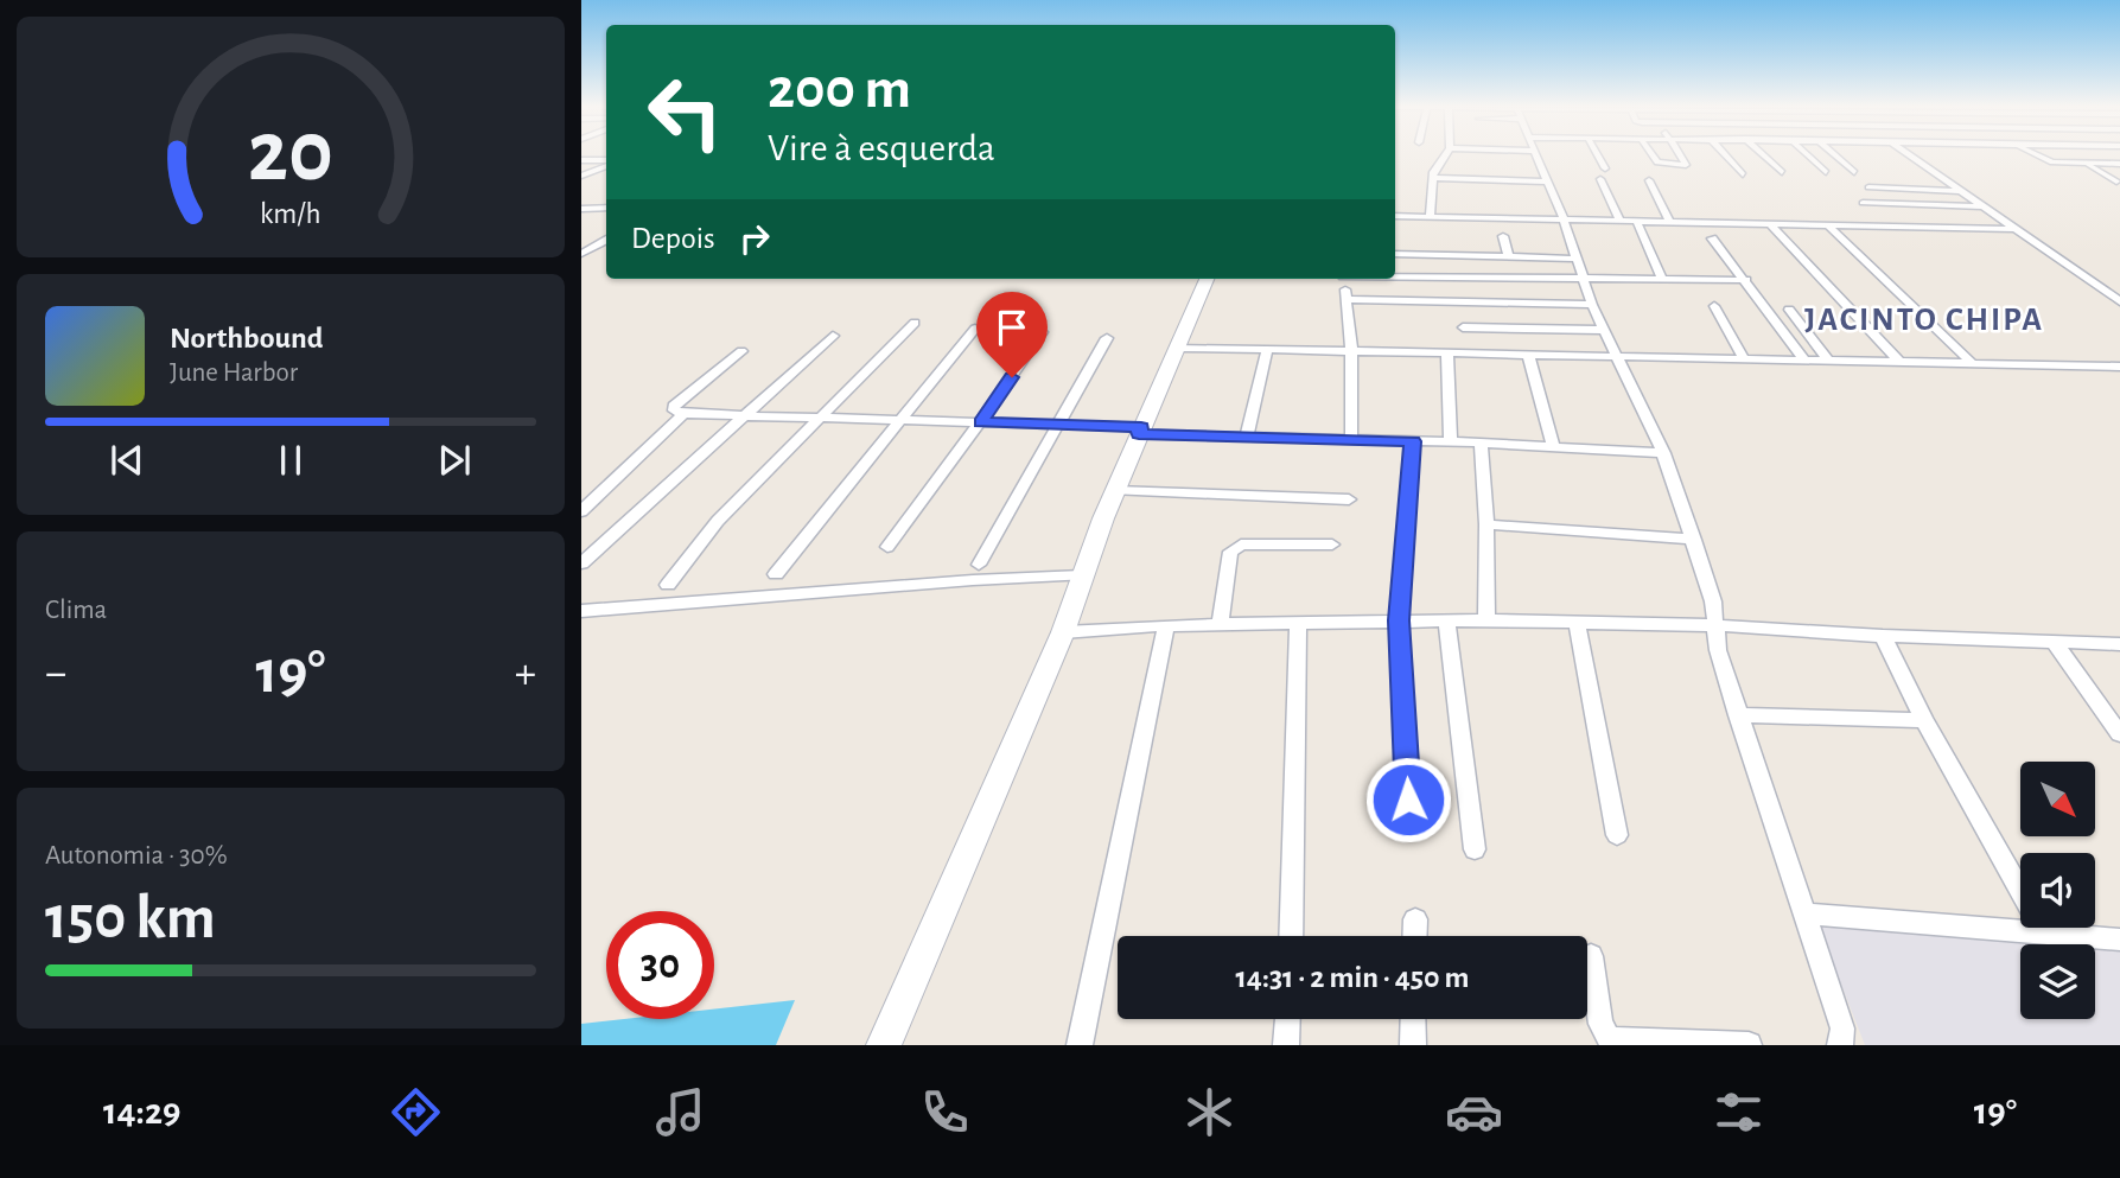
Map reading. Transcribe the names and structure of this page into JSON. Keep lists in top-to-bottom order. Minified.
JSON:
{"districts":["JACINTO CHIPA"],"north":"bottom right","page":{"turn":["200 m","Vire à esquerda"],"then":"Depois","song":["Northbound","June Harbor"],"tile":["Clima",["Autonomia · 30%","150 km"]],"heat":["−","19°","+"],"limit":"30","trip":"14:31 · 2 min · 450 m","tabs":["14:29","19°"],"gauge":["20","km/h"]}}
